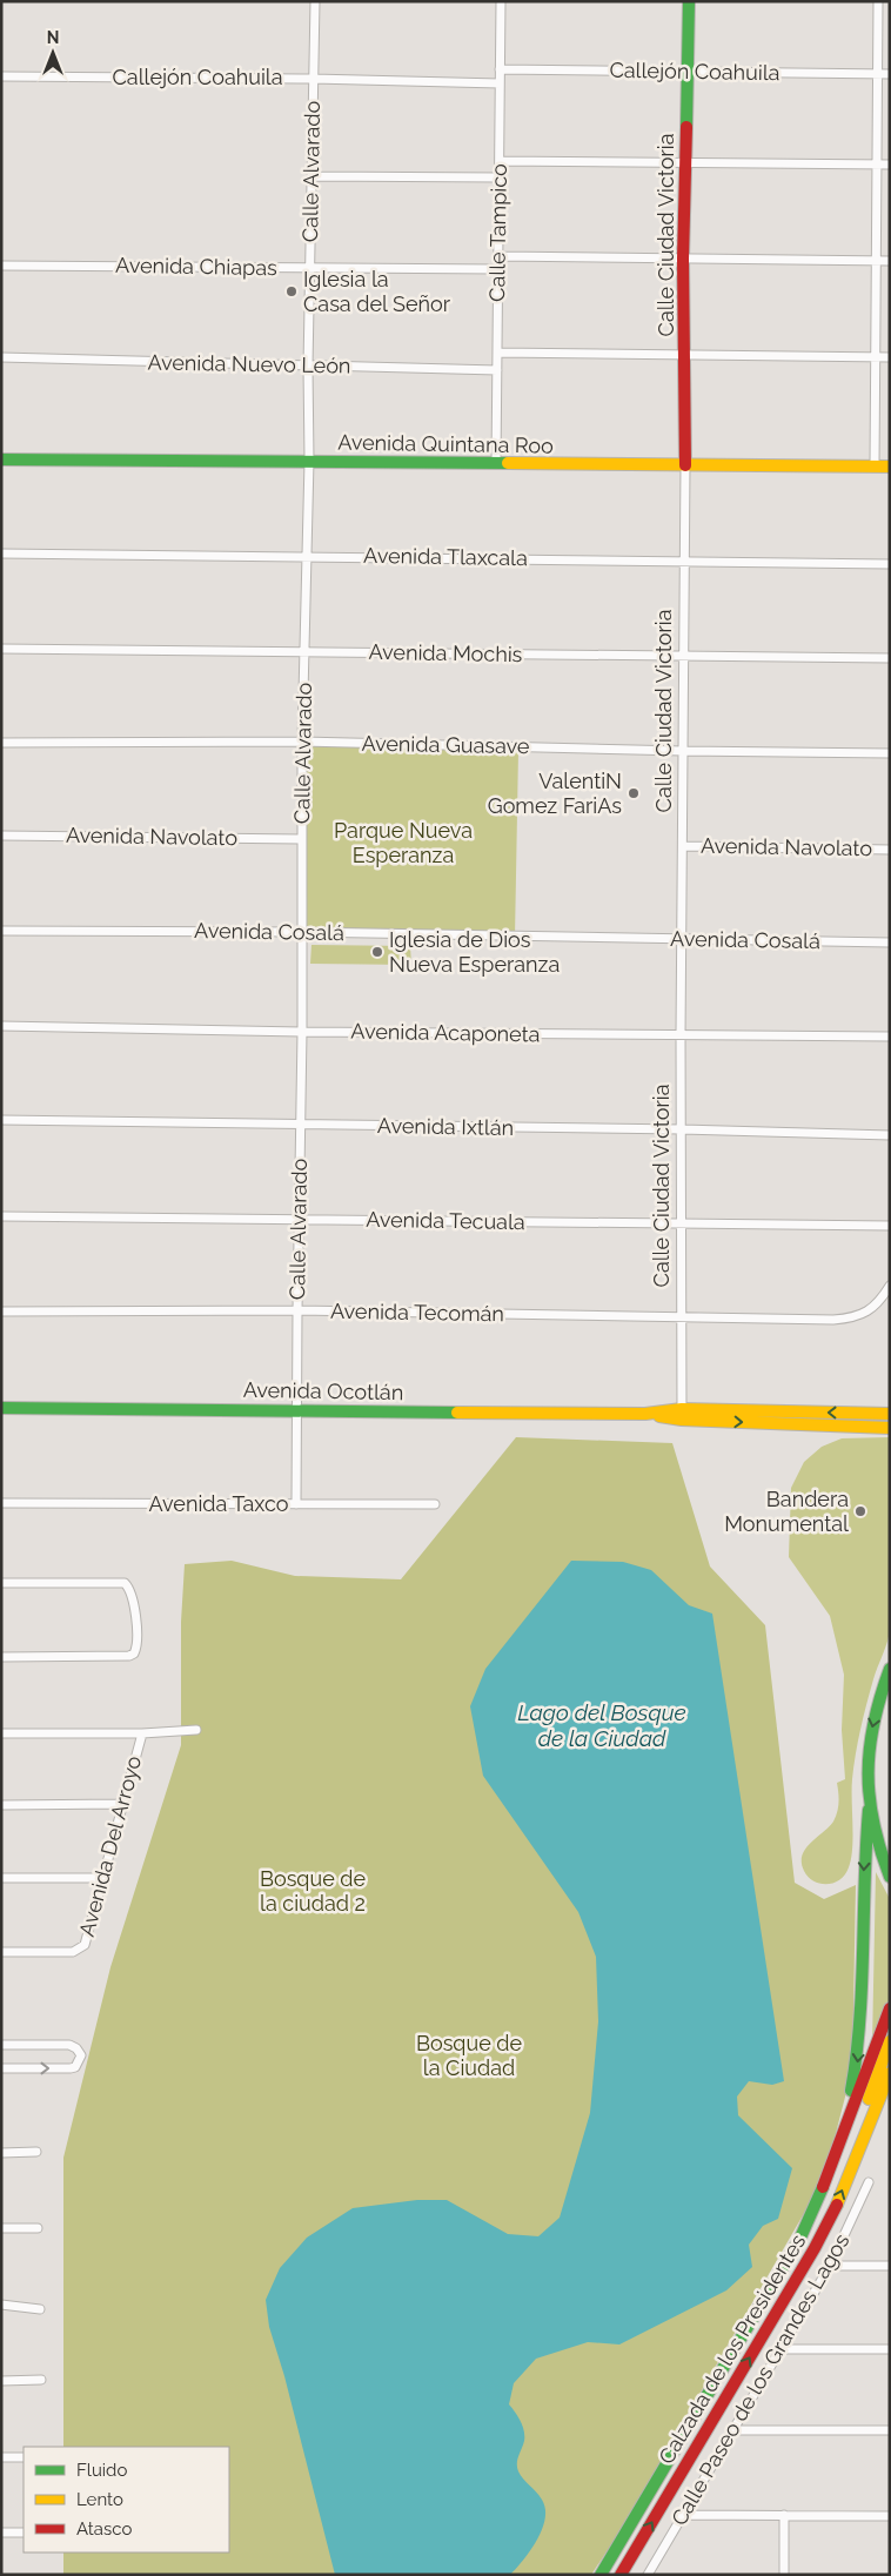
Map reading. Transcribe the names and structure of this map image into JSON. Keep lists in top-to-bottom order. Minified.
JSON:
{"streets":{"main road":["Calle Ciudad Victoria","Avenida Quintana Roo","Avenida Ocotlán","Calzada de los Presidentes"],"street":["Callejón Coahuila","Calle Alvarado","Calle Tampico","Avenida Chiapas","Avenida Nuevo León","Avenida Tlaxcala","Avenida Mochis","Avenida Guasave","Avenida Navolato","Avenida Cosalá","Avenida Acaponeta","Avenida Ixtlán","Avenida Tecuala","Avenida Tecomán","Avenida Taxco","Avenida Del Arroyo","Calle Paseo de los Grandes Lagos"]},"crossings":[["Callejón Coahuila","Calle Alvarado"],["Callejón Coahuila","Calle Tampico"],["Callejón Coahuila","Calle Ciudad Victoria"],["Calle Alvarado","Avenida Chiapas"],["Calle Alvarado","Avenida Nuevo León"],["Calle Alvarado","Avenida Quintana Roo"],["Calle Alvarado","Avenida Tlaxcala"],["Calle Alvarado","Avenida Mochis"],["Calle Alvarado","Avenida Guasave"],["Calle Alvarado","Avenida Navolato"],["Calle Alvarado","Avenida Cosalá"],["Calle Alvarado","Avenida Acaponeta"],["Calle Alvarado","Avenida Ixtlán"],["Calle Alvarado","Avenida Tecuala"],["Calle Alvarado","Avenida Tecomán"],["Calle Alvarado","Avenida Ocotlán"],["Calle Alvarado","Avenida Taxco"],["Calle Tampico","Avenida Chiapas"],["Calle Tampico","Avenida Nuevo León"],["Calle Tampico","Avenida Quintana Roo"],["Calle Ciudad Victoria","Avenida Quintana Roo"],["Calle Ciudad Victoria","Avenida Tlaxcala"],["Calle Ciudad Victoria","Avenida Mochis"],["Calle Ciudad Victoria","Avenida Guasave"],["Calle Ciudad Victoria","Avenida Navolato"],["Calle Ciudad Victoria","Avenida Cosalá"],["Calle Ciudad Victoria","Avenida Acaponeta"],["Calle Ciudad Victoria","Avenida Ixtlán"],["Calle Ciudad Victoria","Avenida Tecuala"],["Calle Ciudad Victoria","Avenida Tecomán"],["Calle Ciudad Victoria","Avenida Ocotlán"]],"water":["Lago del Bosque de la Ciudad"],"parks":["Parque Nueva Esperanza","Bosque de la ciudad 2","Bosque de la Ciudad"],"places":["Iglesia la Casa del Señor","ValentiN Gomez FariAs","Iglesia de Dios Nueva Esperanza","Bandera Monumental"],"legend":["Fluido","Lento","Atasco"],"north":"top"}
